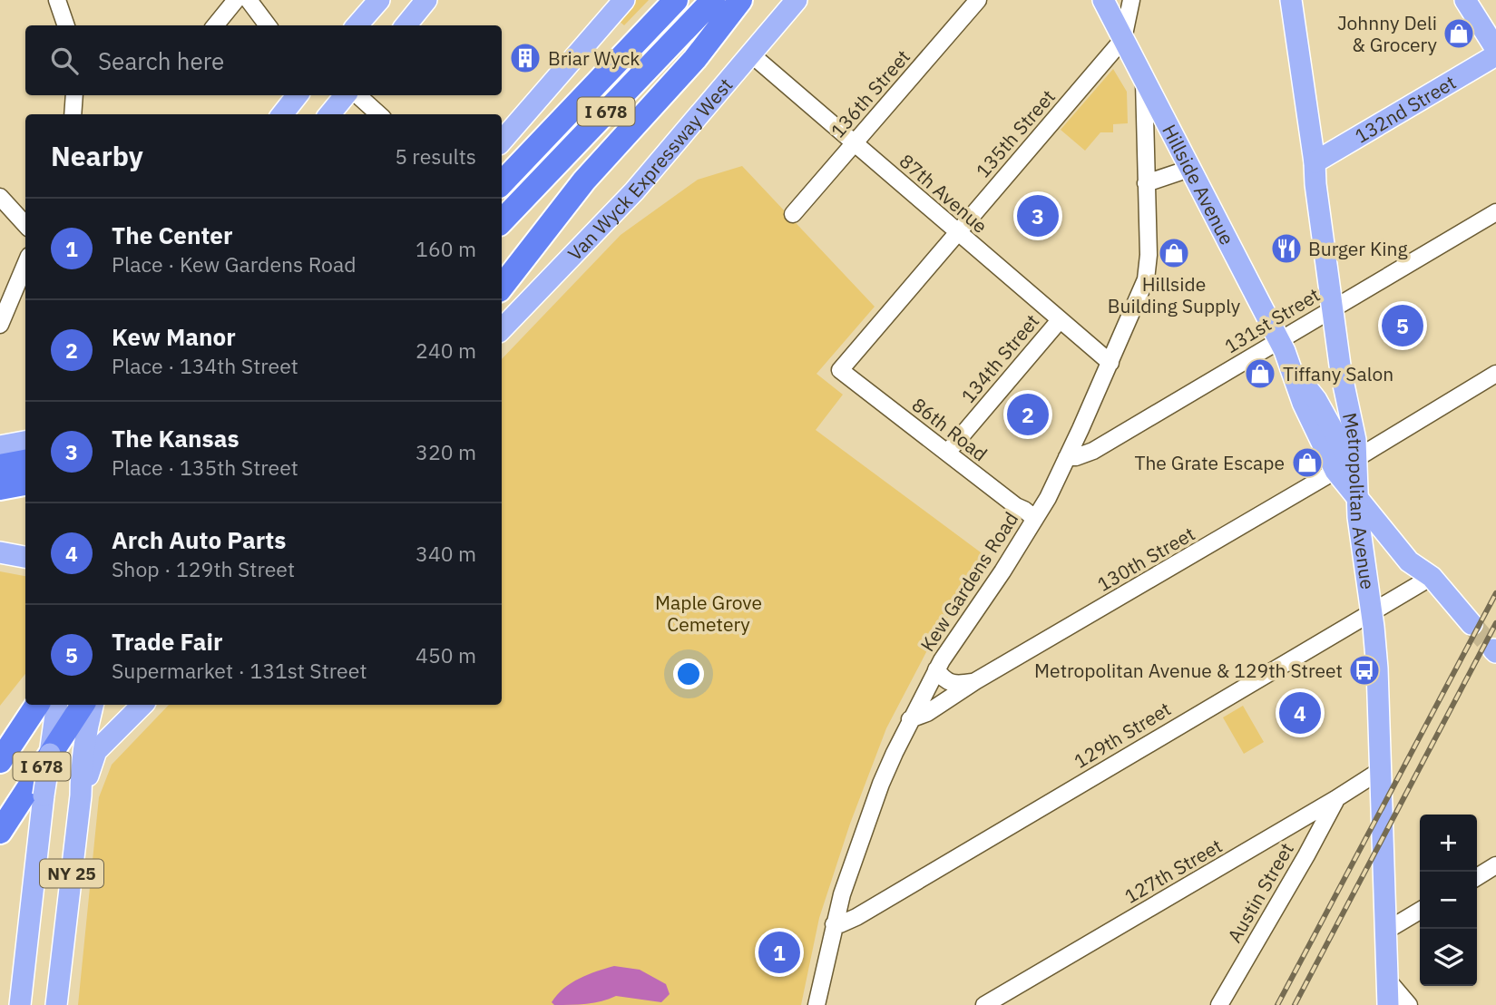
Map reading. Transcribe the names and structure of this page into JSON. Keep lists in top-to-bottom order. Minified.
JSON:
{"streets":{"highway":["I 678"],"main road":["132nd Street","Van Wyck Expressway West","Hillside Avenue","Metropolitan Avenue","NY 25"],"street":["136th Street","135th Street","87th Avenue","131st Street","134th Street","86th Road","130th Street","Kew Gardens Road","129th Street","127th Street","Austin Street"]},"crossings":[["136th Street","87th Avenue"],["132nd Street","Metropolitan Avenue"],["135th Street","Hillside Avenue"],["135th Street","87th Avenue"],["135th Street","86th Road"],["Van Wyck Expressway West","87th Avenue"],["Hillside Avenue","131st Street"],["Hillside Avenue","Metropolitan Avenue"],["Hillside Avenue","130th Street"],["Hillside Avenue","Kew Gardens Road"],["Hillside Avenue","129th Street"],["87th Avenue","134th Street"],["87th Avenue","Kew Gardens Road"],["131st Street","Metropolitan Avenue"],["131st Street","Kew Gardens Road"],["134th Street","86th Road"],["86th Road","Kew Gardens Road"],["Metropolitan Avenue","130th Street"],["Metropolitan Avenue","129th Street"],["Metropolitan Avenue","127th Street"],["130th Street","Kew Gardens Road"],["Kew Gardens Road","129th Street"],["127th Street","Austin Street"]],"parks":["Maple Grove Cemetery"],"places":{"shop":["Johnny Deli & Grocery","Hillside Building Supply","Tiffany Salon","The Grate Escape"],"building":["Briar Wyck"],"restaurant":["Burger King"],"bus stop":["Metropolitan Avenue & 129th Street"]},"page":{"search":"Search here","heading":["Nearby","5 results"],"pins":["3","5","2","4","1"],"list":[{"mark":"1","name":"The Center","note":"Place · Kew Gardens Road","value":"160 m"},{"mark":"2","name":"Kew Manor","note":"Place · 134th Street","value":"240 m"},{"mark":"3","name":"The Kansas","note":"Place · 135th Street","value":"320 m"},{"mark":"4","name":"Arch Auto Parts","note":"Shop · 129th Street","value":"340 m"},{"mark":"5","name":"Trade Fair","note":"Supermarket · 131st Street","value":"450 m"}],"map_buttons":["+","−"]}}
